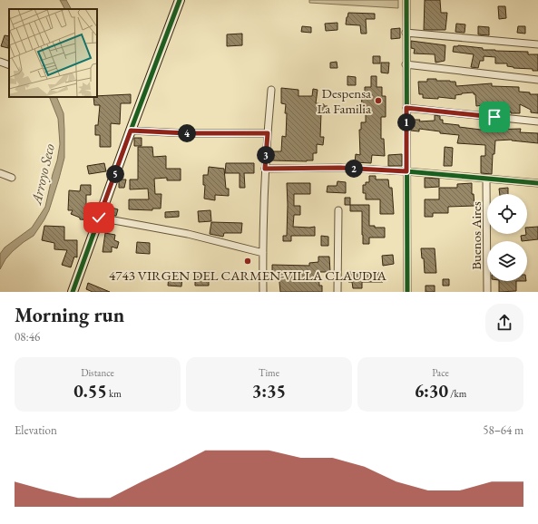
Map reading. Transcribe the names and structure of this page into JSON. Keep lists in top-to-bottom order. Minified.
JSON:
{"streets":{"street":["Buenos Aires"]},"water":["Arroyo Seco"],"places":["Despensa La Familia","4743 VIRGEN DEL CARMEN-VILLA CLAUDIA"],"page":{"pins":["1","4","3","2","5"],"heading":["Morning run","08:46"],"stats":[["Distance","0.55 km"],["Time","3:35"],["Pace","6:30 /km"]],"chart":["Elevation","58–64 m"]}}
